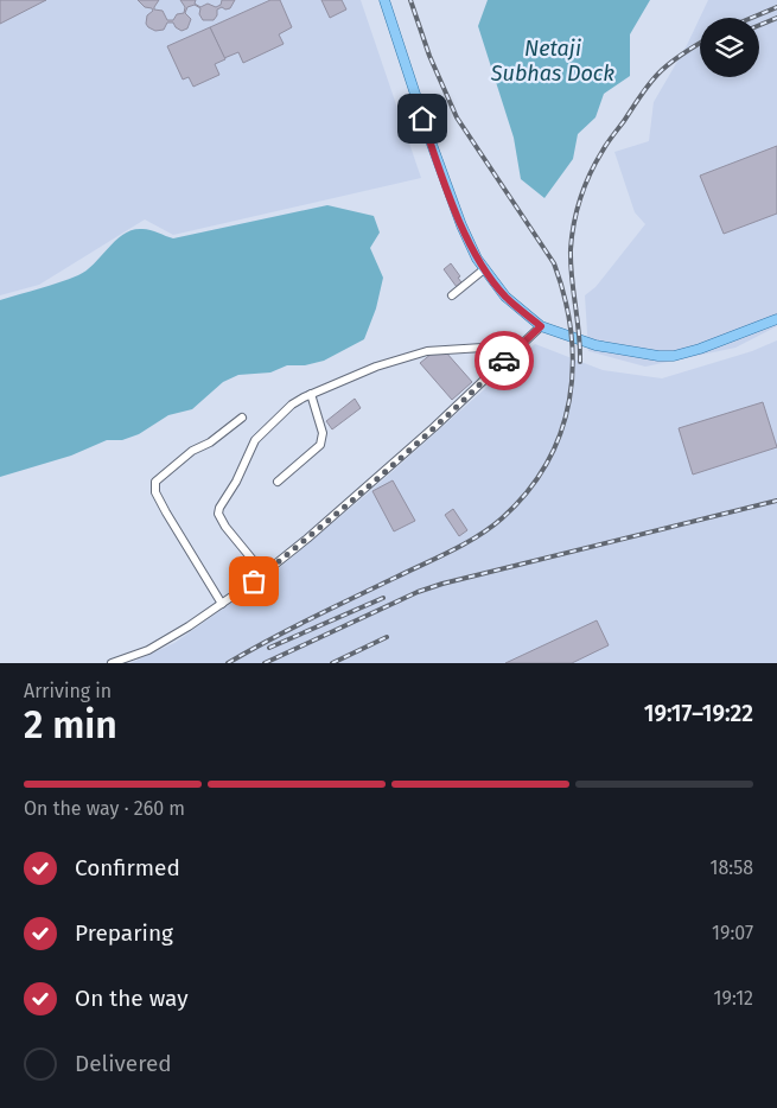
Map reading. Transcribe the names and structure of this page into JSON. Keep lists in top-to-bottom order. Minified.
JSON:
{"water":["Netaji Subhas Dock"],"page":{"heading":["2 min","Arriving in","19:17–19:22"],"bar":"On the way · 260 m","list":[["Confirmed","18:58"],["Preparing","19:07"],["On the way","19:12"],"Delivered"]}}
